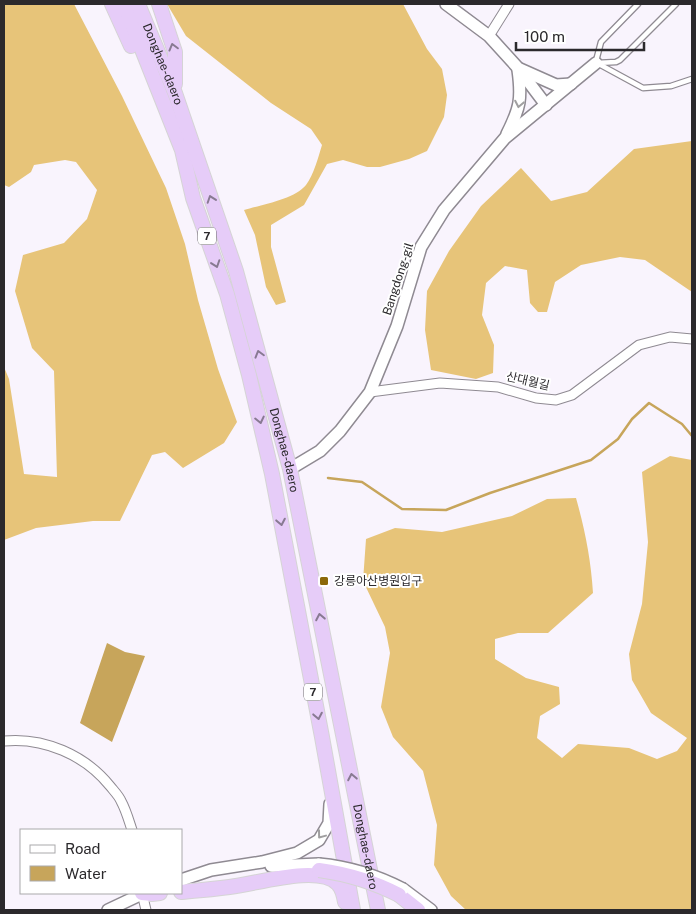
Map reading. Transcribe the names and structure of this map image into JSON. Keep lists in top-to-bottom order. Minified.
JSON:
{"streets":{"highway":["Donghae-daero","7"],"street":["Bangdong-gil","산대월길"]},"crossings":[["Donghae-daero","Bangdong-gil"],["Bangdong-gil","산대월길"]],"places":{"transit":["강릉아산병원입구"]},"legend":["Road","Water"],"scale_bar":"100 m"}
